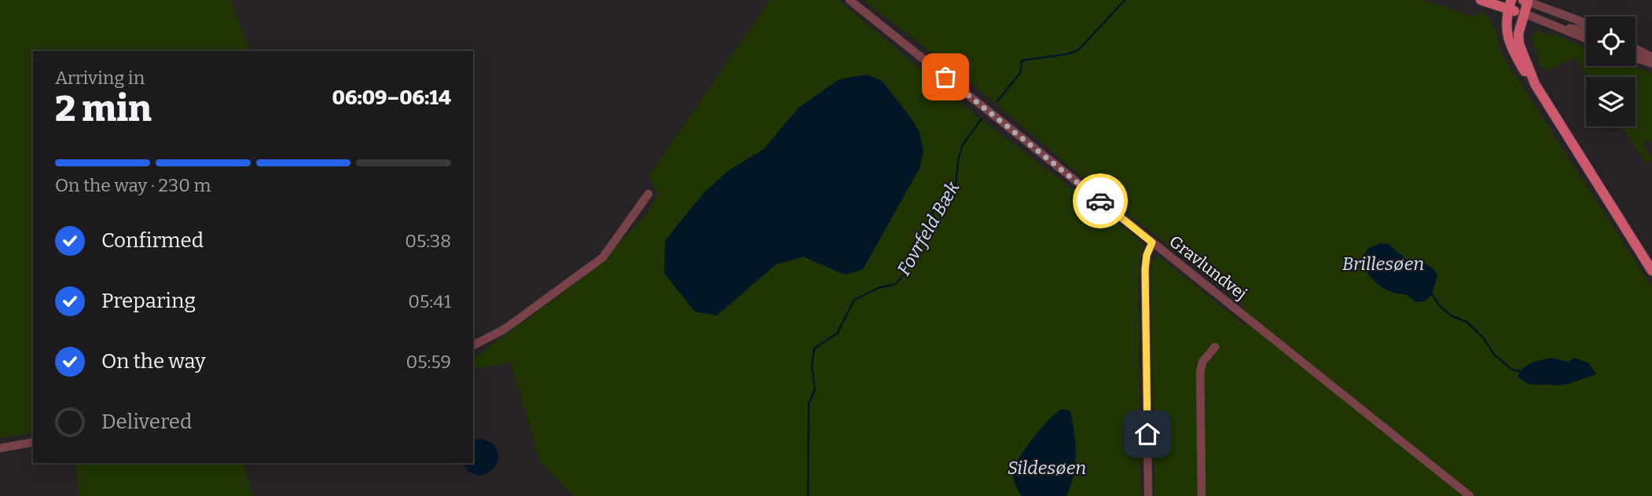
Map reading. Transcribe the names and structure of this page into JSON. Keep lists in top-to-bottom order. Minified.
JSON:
{"streets":{"street":["Gravlundvej"]},"water":["Fovrfeld Bæk","Brillesøen","Sildesøen"],"page":{"heading":["2 min","Arriving in","06:09–06:14"],"bar":"On the way · 230 m","list":[["Confirmed","05:38"],["Preparing","05:41"],["On the way","05:59"],"Delivered"]}}
